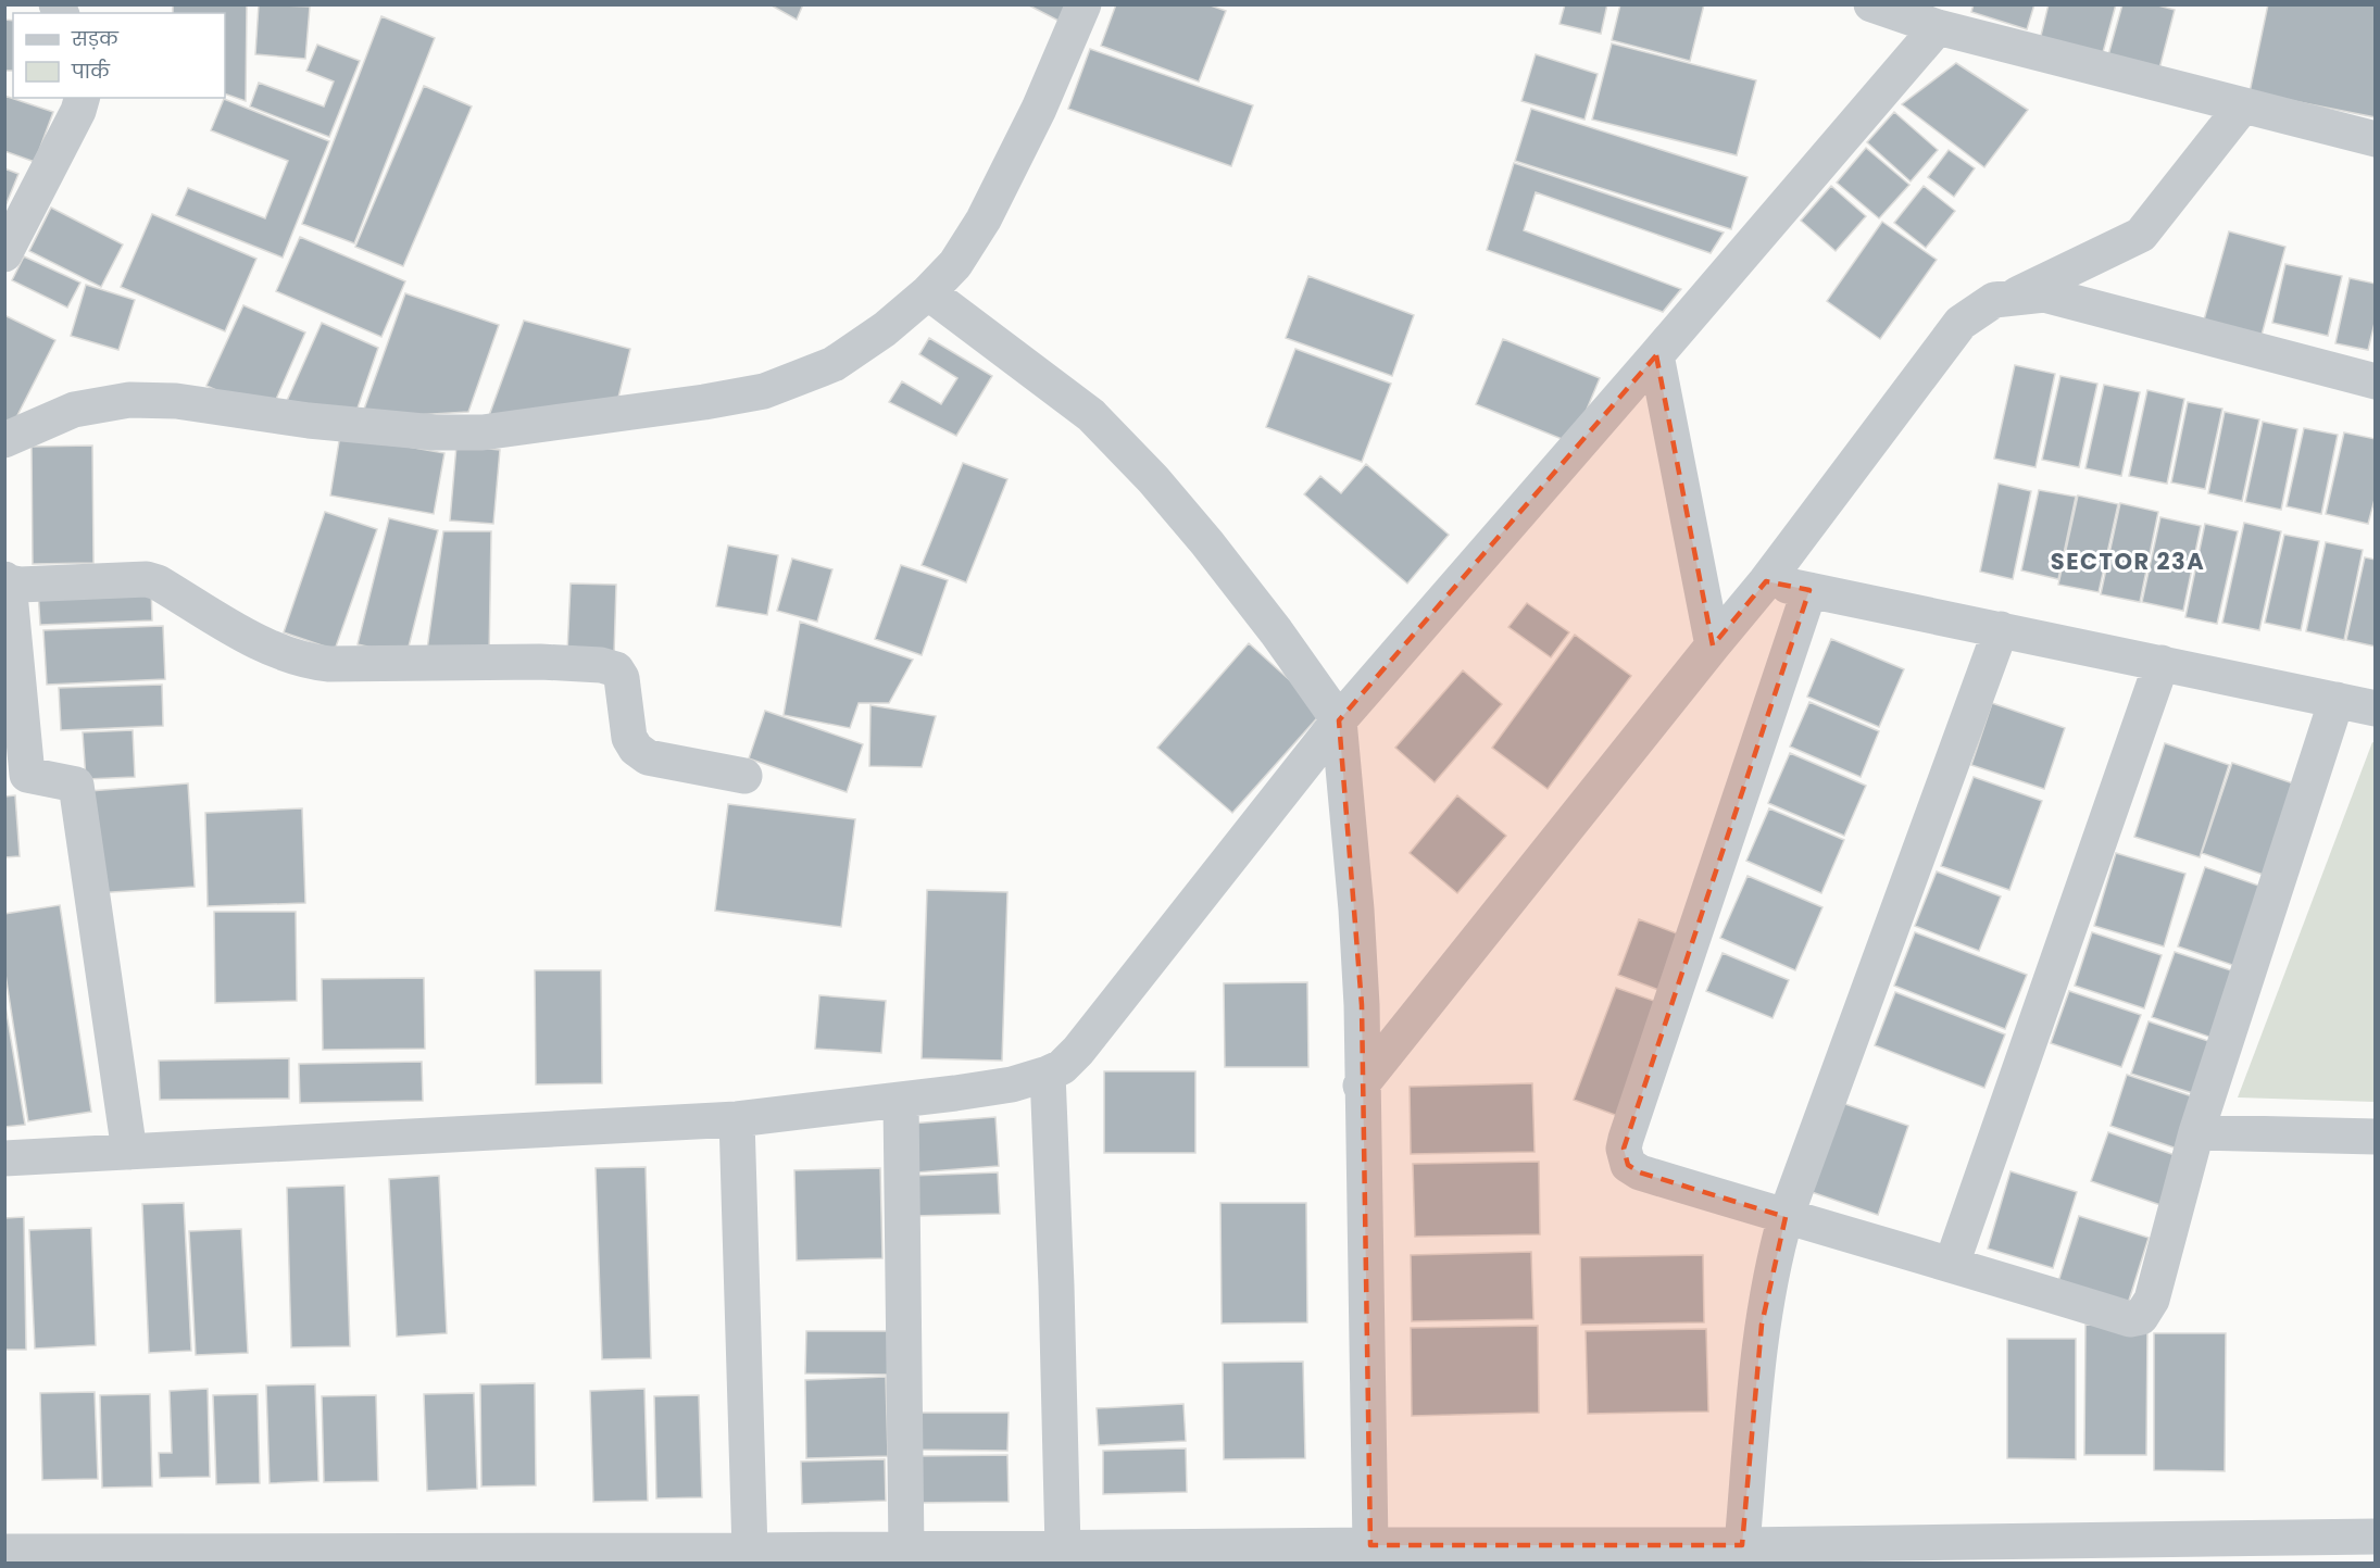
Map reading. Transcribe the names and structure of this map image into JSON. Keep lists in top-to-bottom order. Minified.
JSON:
{"districts":["SECTOR 23A"],"legend":["सड़क","पार्क"]}
